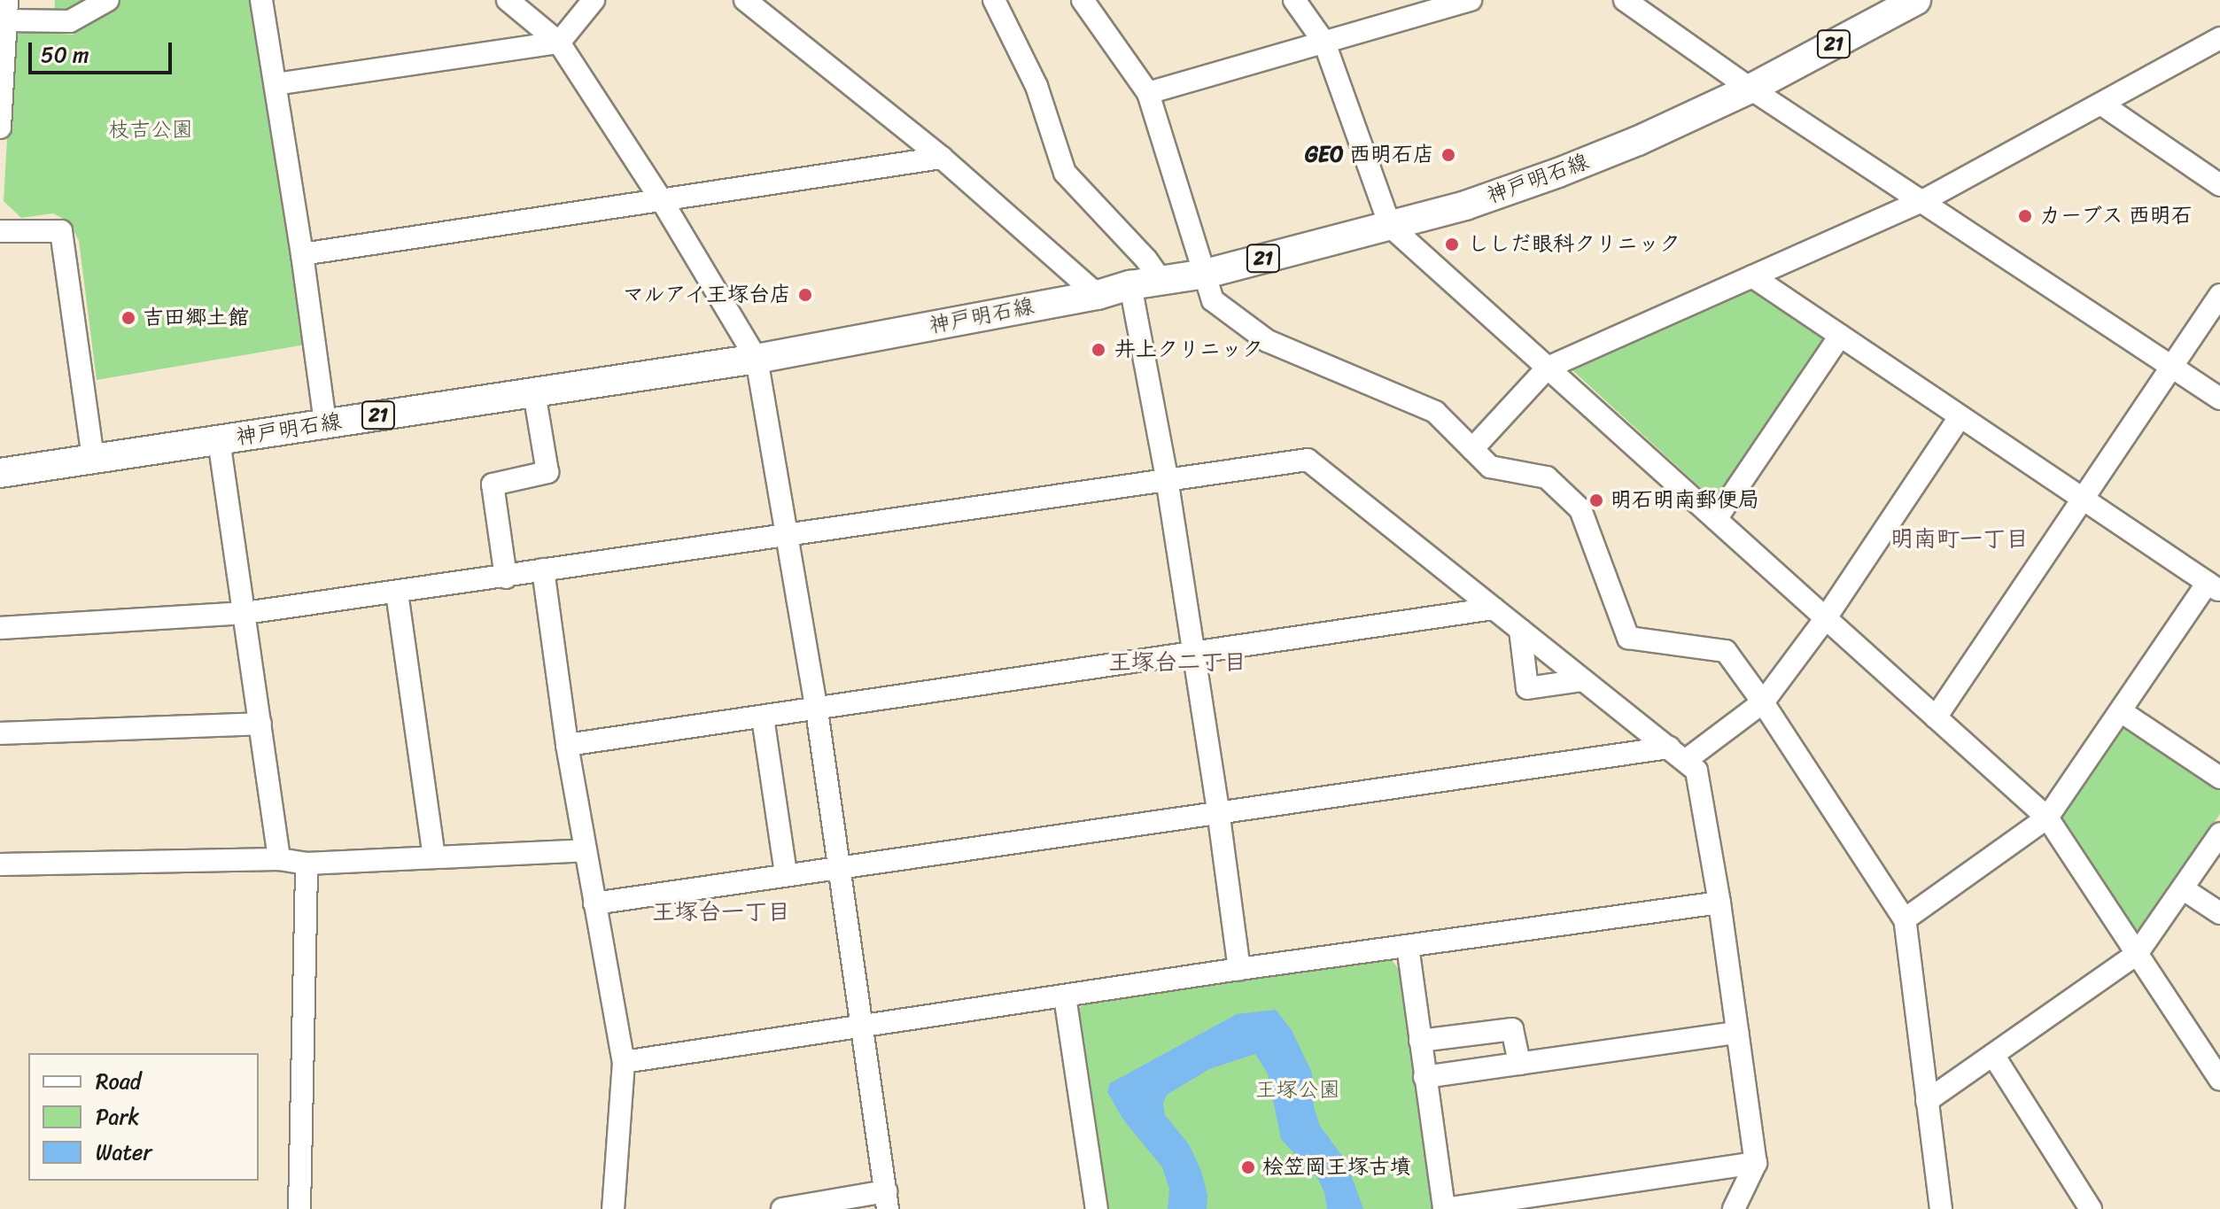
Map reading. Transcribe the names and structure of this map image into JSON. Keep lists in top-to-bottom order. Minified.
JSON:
{"streets":{"main road":["21","神戸明石線"]},"districts":["明南町一丁目","王塚台二丁目","王塚台一丁目"],"parks":["枝吉公園","王塚公園"],"places":["GEO 西明石店","カーブス 西明石","ししだ眼科クリニック","マルアイ王塚台店","吉田郷土館","井上クリニック","明石明南郵便局","桧笠岡王塚古墳"],"legend":["Road","Park","Water"],"scale_bar":"50 m"}
